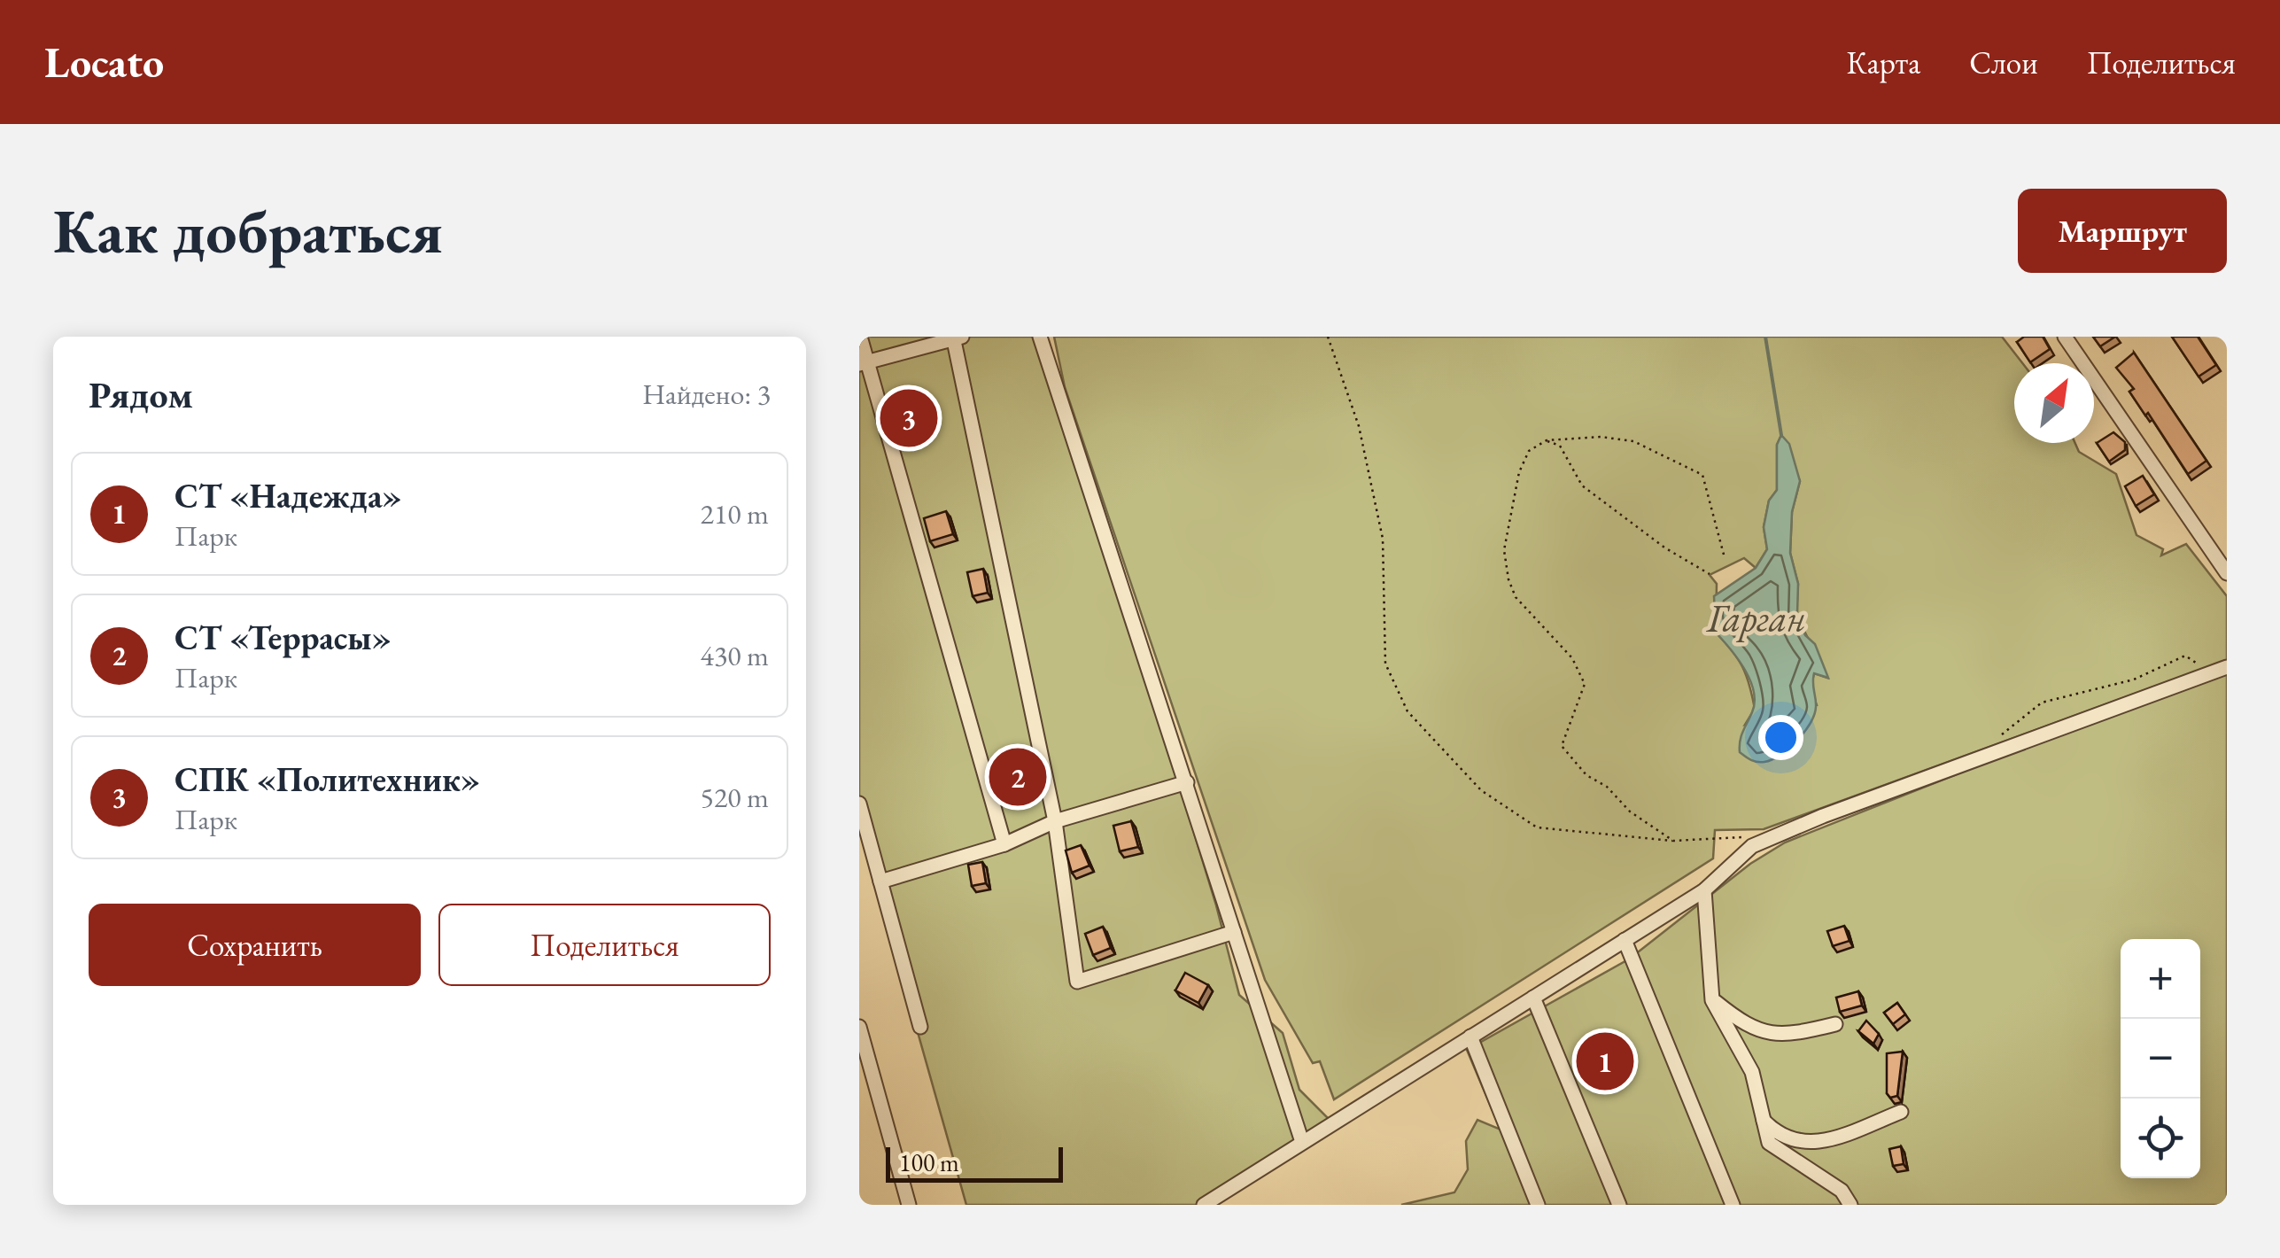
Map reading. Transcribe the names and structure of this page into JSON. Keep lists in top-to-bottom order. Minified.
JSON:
{"water":["Гарган"],"scale_bar":"100 m","north":"top right","page":{"header":"Locato","nav":["Карта","Слои","Поделиться"],"buttons":["Маршрут",["Сохранить","Поделиться"]],"title":"Как добраться","heading":["Рядом","Найдено: 3"],"pins":["3","2","1"],"list":[{"mark":"1","name":"СТ «Надежда»","note":"Парк","value":"210 m"},{"mark":"2","name":"СТ «Террасы»","note":"Парк","value":"430 m"},{"mark":"3","name":"СПК «Политехник»","note":"Парк","value":"520 m"}],"map_buttons":["+","−"],"scale":"100 m"}}
